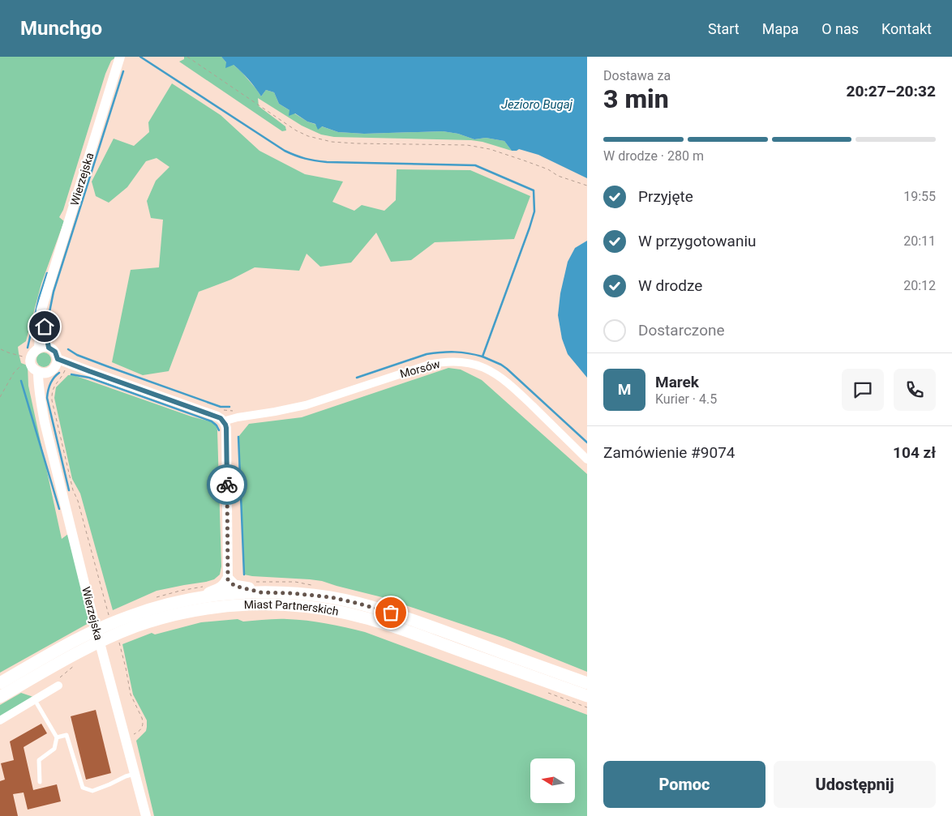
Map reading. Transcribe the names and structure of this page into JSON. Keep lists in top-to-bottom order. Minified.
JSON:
{"streets":{"main road":["Miast Partnerskich"],"street":["Wierzejska","Morsów"]},"water":["Jezioro Bugaj"],"north":"left","page":{"header":"Munchgo","nav":["Start","Mapa","O nas","Kontakt"],"heading":["3 min","Dostawa za","20:27–20:32"],"panel":["Marek","Kurier · 4.5","Zamówienie #9074","104 zł"],"bar":"W drodze · 280 m","list":[["Przyjęte","19:55"],["W przygotowaniu","20:11"],["W drodze","20:12"],"Dostarczone"],"round":"M","buttons":["Pomoc","Udostępnij"]}}
